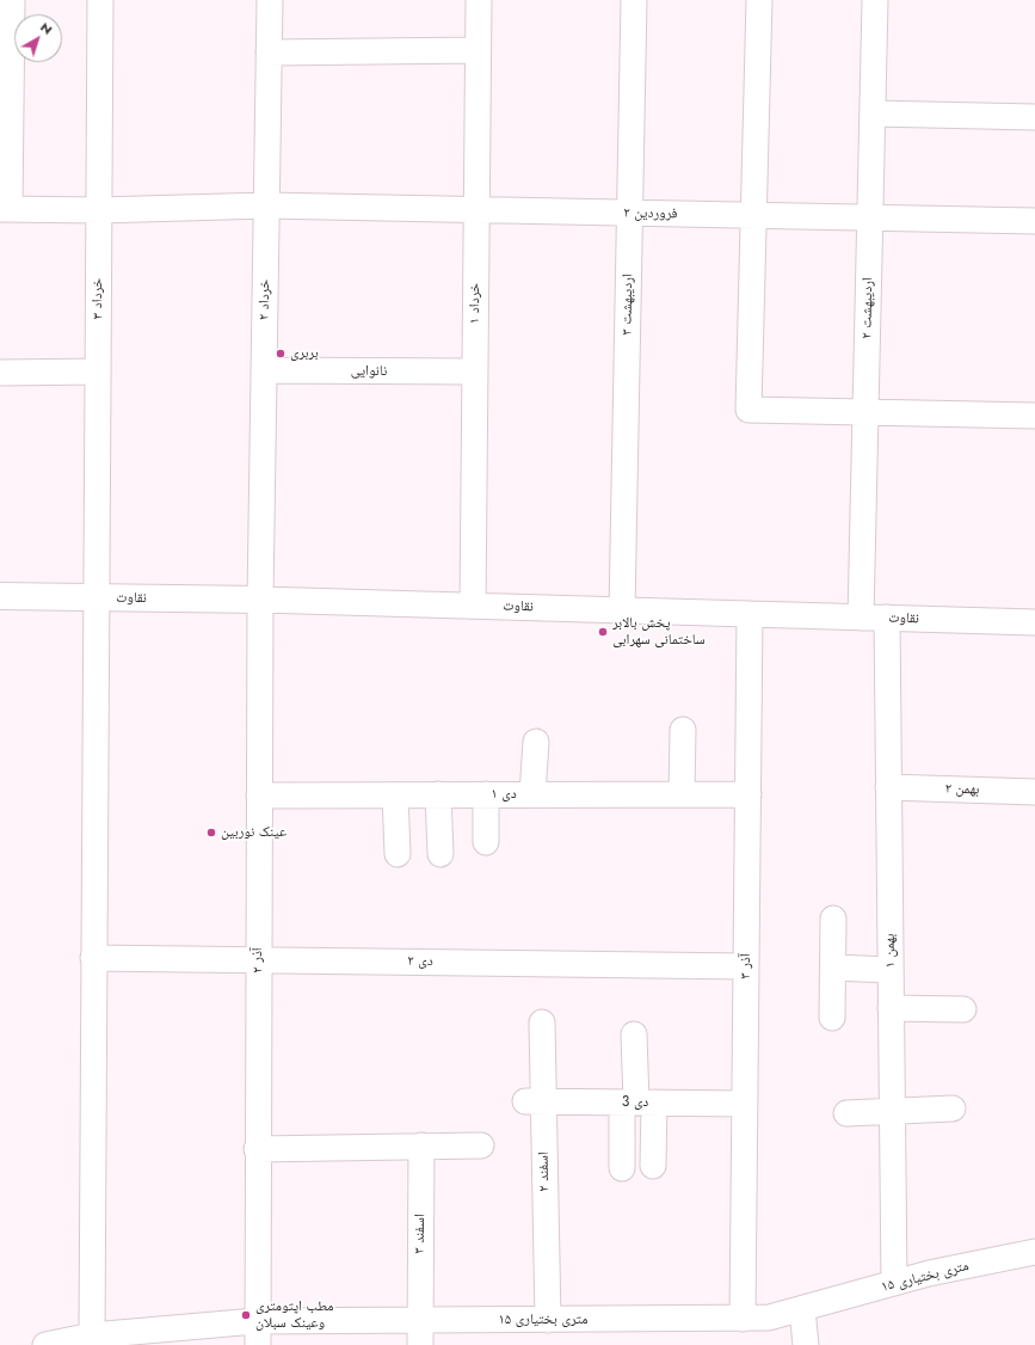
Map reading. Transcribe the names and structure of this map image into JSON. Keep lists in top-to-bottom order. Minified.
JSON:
{"streets":{"main road":["نقاوت"],"street":["فروردین ۲","خرداد ۳","خرداد ۲","خرداد ۱","اردیبهشت ۳","اردیبهشت ۲","نانوایی","بهمن ۲","دی ۱","بهمن ۱","آذر ۲","دی ۲","آذر ۳","دی 3","اسفند ۲","اسفند ۳","۱۵ متری بختیاری"]},"crossings":[["فروردین ۲","خرداد ۳"],["فروردین ۲","خرداد ۲"],["فروردین ۲","خرداد ۱"],["فروردین ۲","اردیبهشت ۳"],["فروردین ۲","اردیبهشت ۲"],["خرداد ۳","نقاوت"],["خرداد ۳","دی ۲"],["خرداد ۳","۱۵ متری بختیاری"],["خرداد ۲","نانوایی"],["خرداد ۲","نقاوت"],["خرداد ۲","آذر ۲"],["خرداد ۱","نانوایی"],["خرداد ۱","نقاوت"],["اردیبهشت ۳","نقاوت"],["اردیبهشت ۲","نقاوت"],["نقاوت","بهمن ۱"],["نقاوت","آذر ۲"],["نقاوت","آذر ۳"],["بهمن ۲","بهمن ۱"],["دی ۱","آذر ۲"],["دی ۱","آذر ۳"],["بهمن ۱","۱۵ متری بختیاری"],["آذر ۲","دی ۲"],["آذر ۲","۱۵ متری بختیاری"],["دی ۲","آذر ۳"],["آذر ۳","دی 3"],["آذر ۳","۱۵ متری بختیاری"],["دی 3","اسفند ۲"],["اسفند ۲","۱۵ متری بختیاری"],["اسفند ۳","۱۵ متری بختیاری"]],"places":["بربری","پخش بالابر ساختمانی سهرابی","عینک نوربین","مطب اپتومتری وعینک سبلان"],"north":"top right"}
